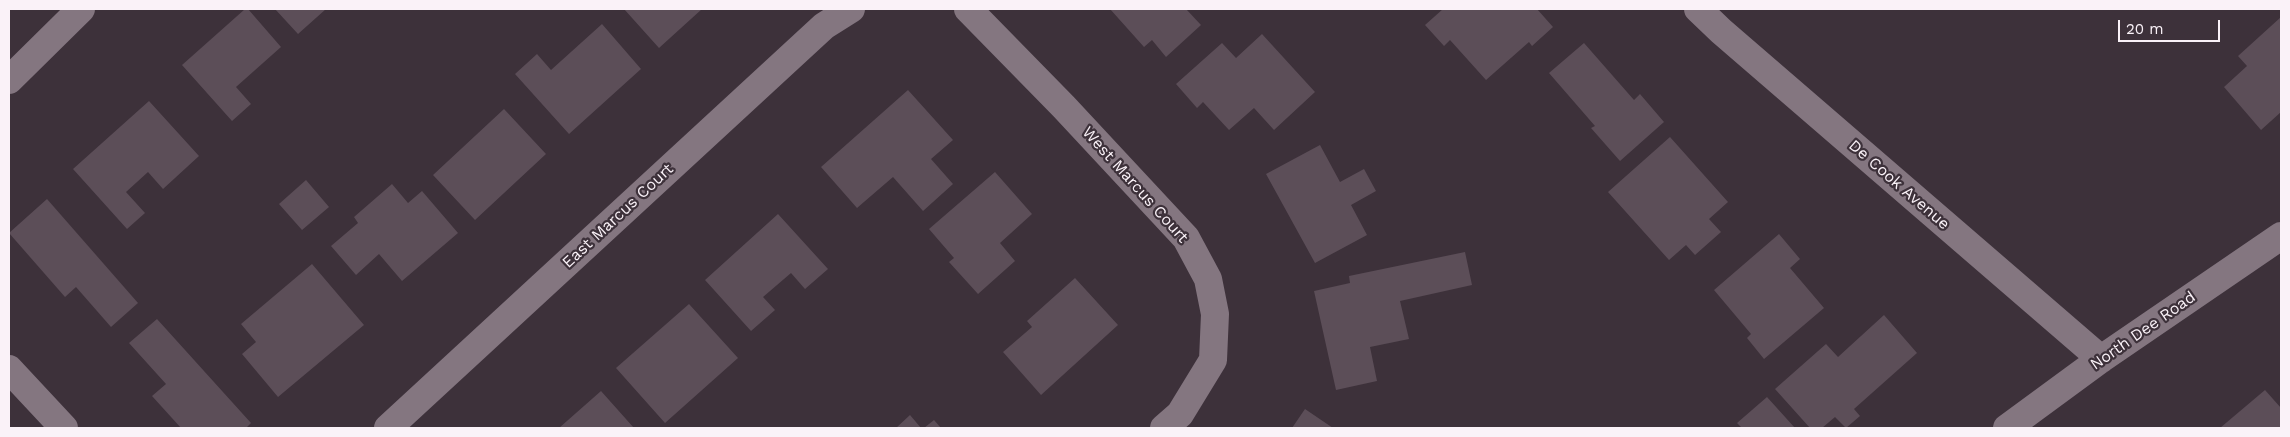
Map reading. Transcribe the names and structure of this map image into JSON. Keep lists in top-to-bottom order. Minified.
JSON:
{"streets":{"street":["West Marcus Court","De Cook Avenue","East Marcus Court","North Dee Road"]},"crossings":[["De Cook Avenue","North Dee Road"]],"scale_bar":"20 m"}
